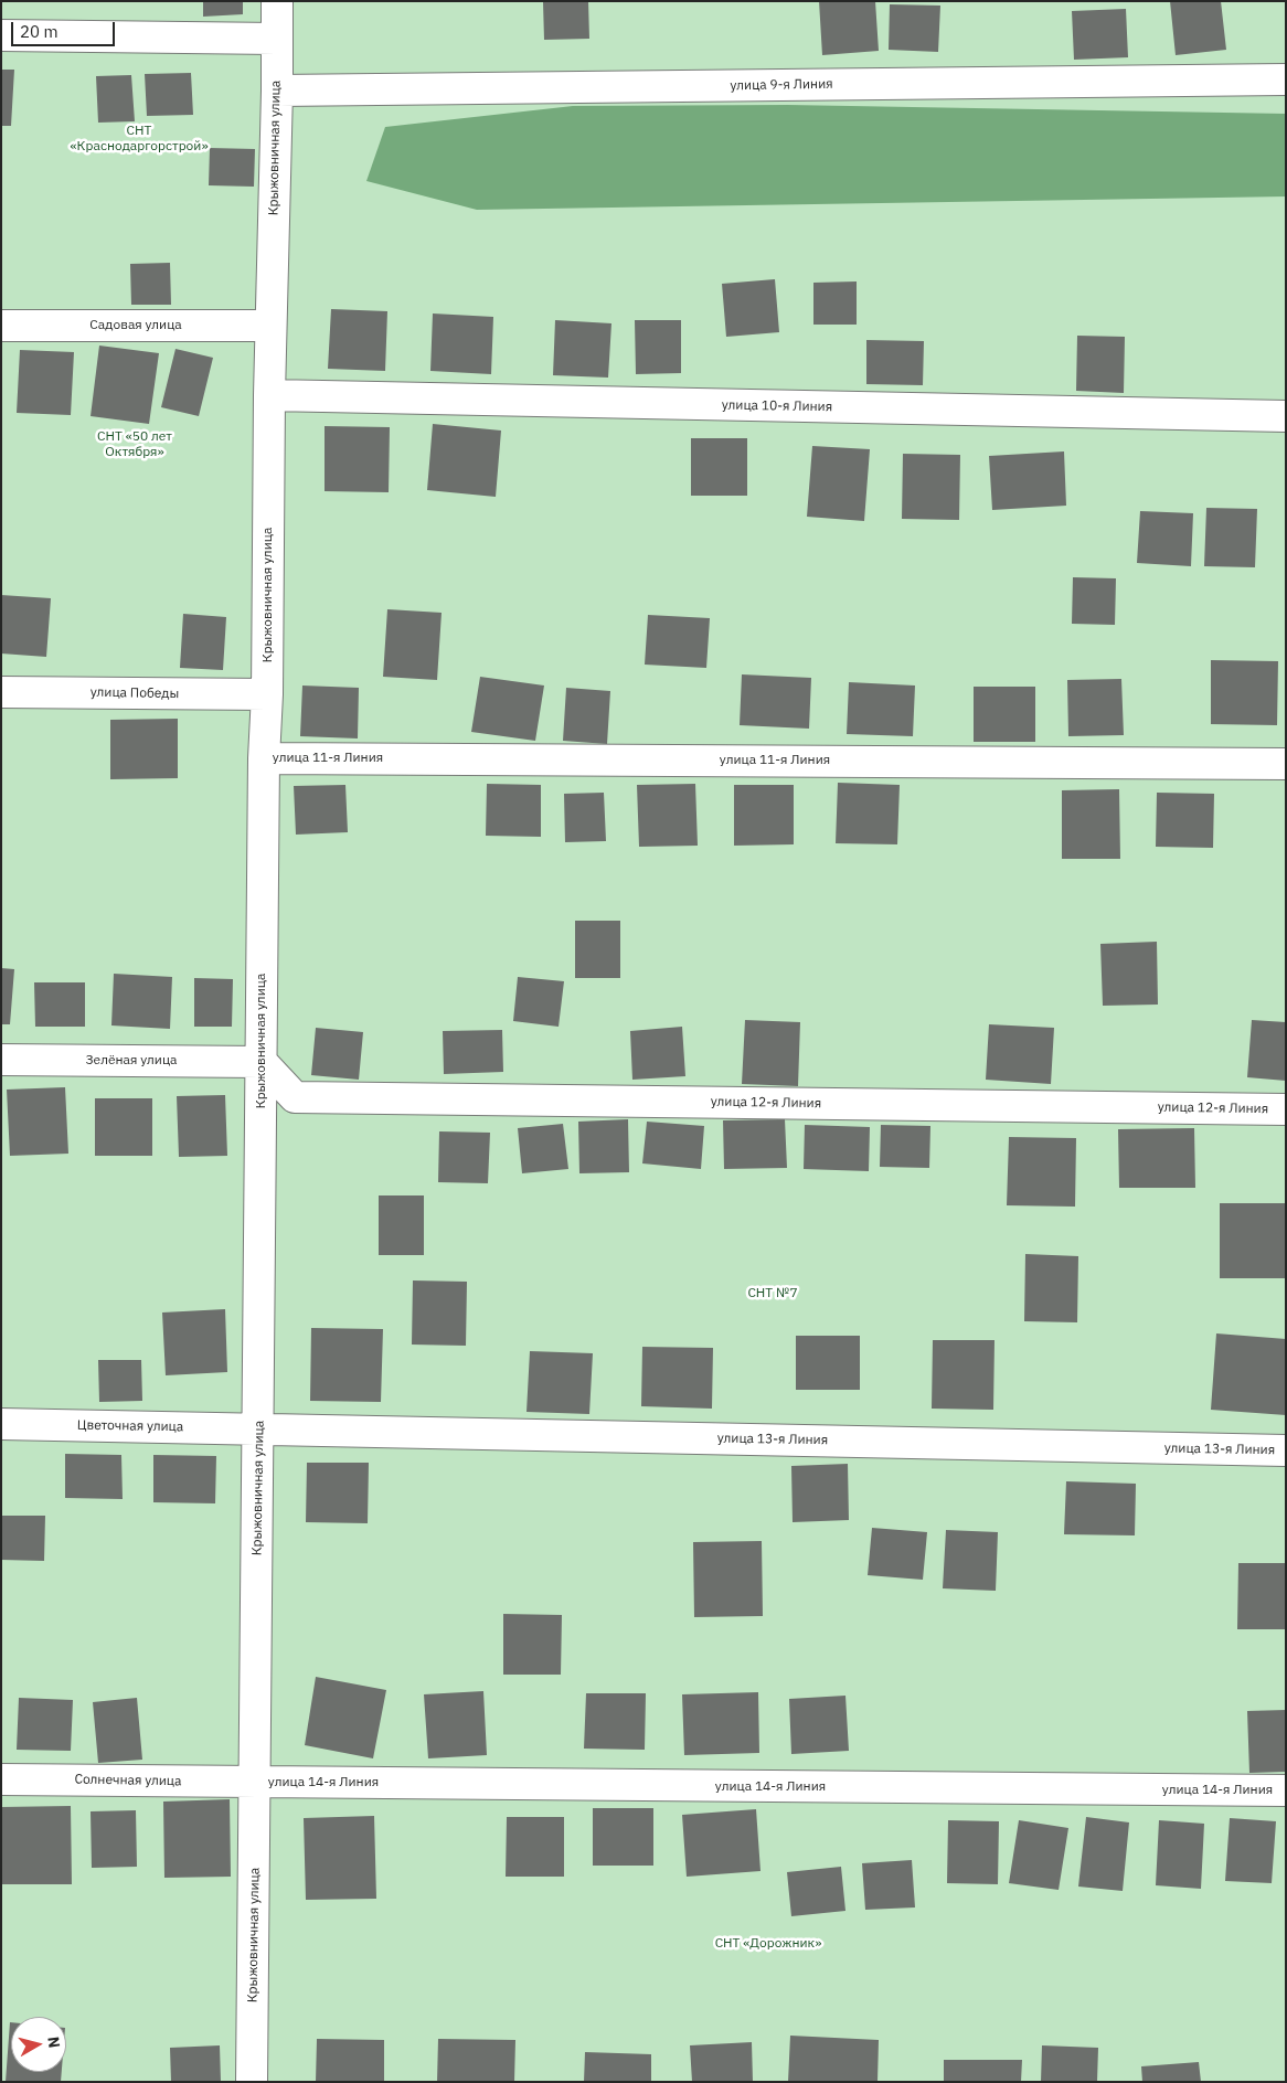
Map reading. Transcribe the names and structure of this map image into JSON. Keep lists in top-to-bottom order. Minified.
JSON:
{"streets":{"street":["улица 9-я Линия","Крыжовничная улица","Садовая улица","улица 10-я Линия","улица Победы","улица 11-я Линия","Зелёная улица","улица 12-я Линия","Цветочная улица","улица 13-я Линия","Солнечная улица","улица 14-я Линия"]},"crossings":[["улица 9-я Линия","Крыжовничная улица"],["Крыжовничная улица","Садовая улица"],["Крыжовничная улица","улица 10-я Линия"],["Крыжовничная улица","улица Победы"],["Крыжовничная улица","улица 11-я Линия"],["Крыжовничная улица","Зелёная улица"],["Крыжовничная улица","улица 12-я Линия"],["Крыжовничная улица","Цветочная улица"],["Крыжовничная улица","улица 13-я Линия"],["Крыжовничная улица","Солнечная улица"],["Крыжовничная улица","улица 14-я Линия"],["Зелёная улица","улица 12-я Линия"],["Цветочная улица","улица 13-я Линия"],["Солнечная улица","улица 14-я Линия"]],"parks":["СНТ «Краснодаргорстрой»","СНТ «50 лет Октября»","СНТ №7","СНТ «Дорожник»"],"scale_bar":"20 m","north":"right"}
